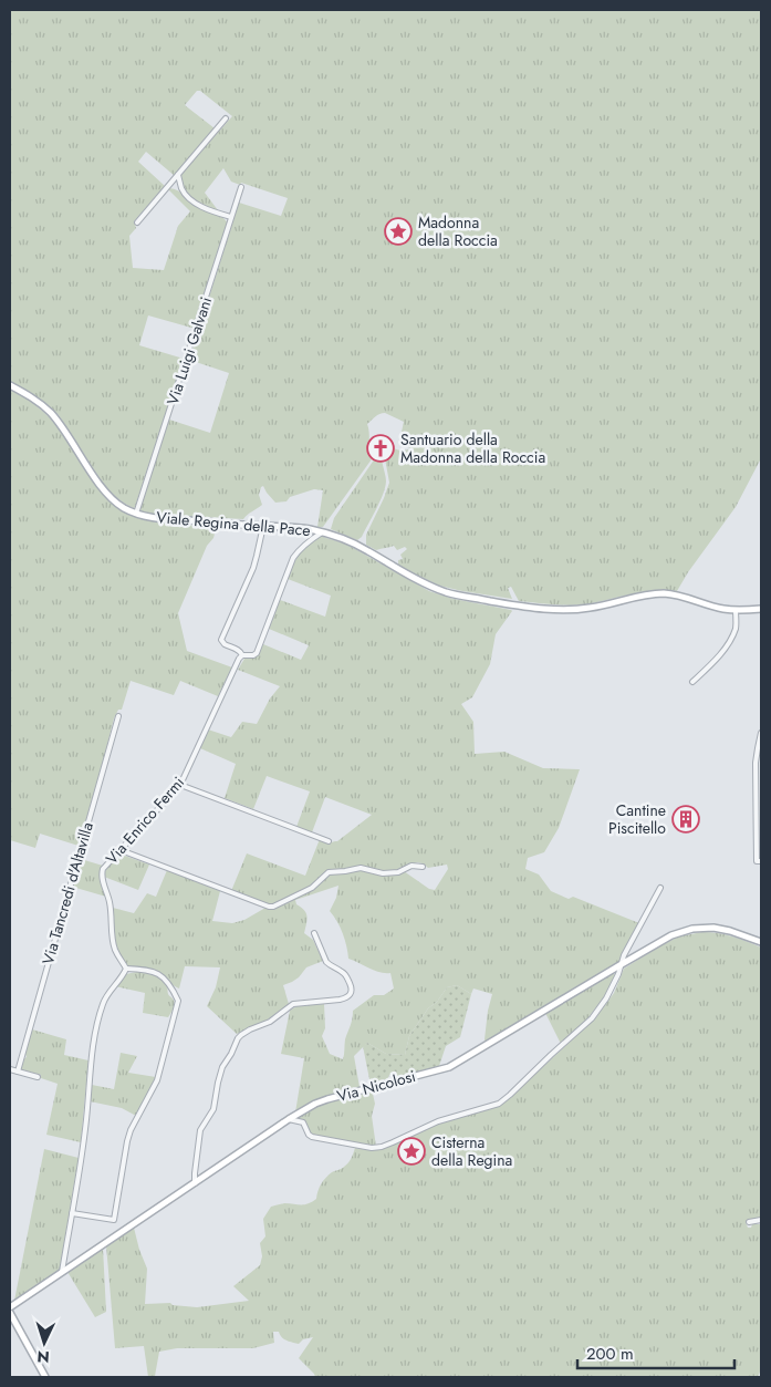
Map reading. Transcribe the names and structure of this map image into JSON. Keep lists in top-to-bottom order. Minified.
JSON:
{"streets":{"street":["Via Luigi Galvani","Viale Regina della Pace","Via Enrico Fermi","Via Tancredi d'Altavilla","Via Nicolosi"]},"crossings":[["Via Luigi Galvani","Viale Regina della Pace"],["Viale Regina della Pace","Via Enrico Fermi"]],"places":{"place":["Madonna della Roccia","Cisterna della Regina"],"church":["Santuario della Madonna della Roccia"],"building":["Cantine Piscitello"]},"scale_bar":"200 m","north":"bottom"}
